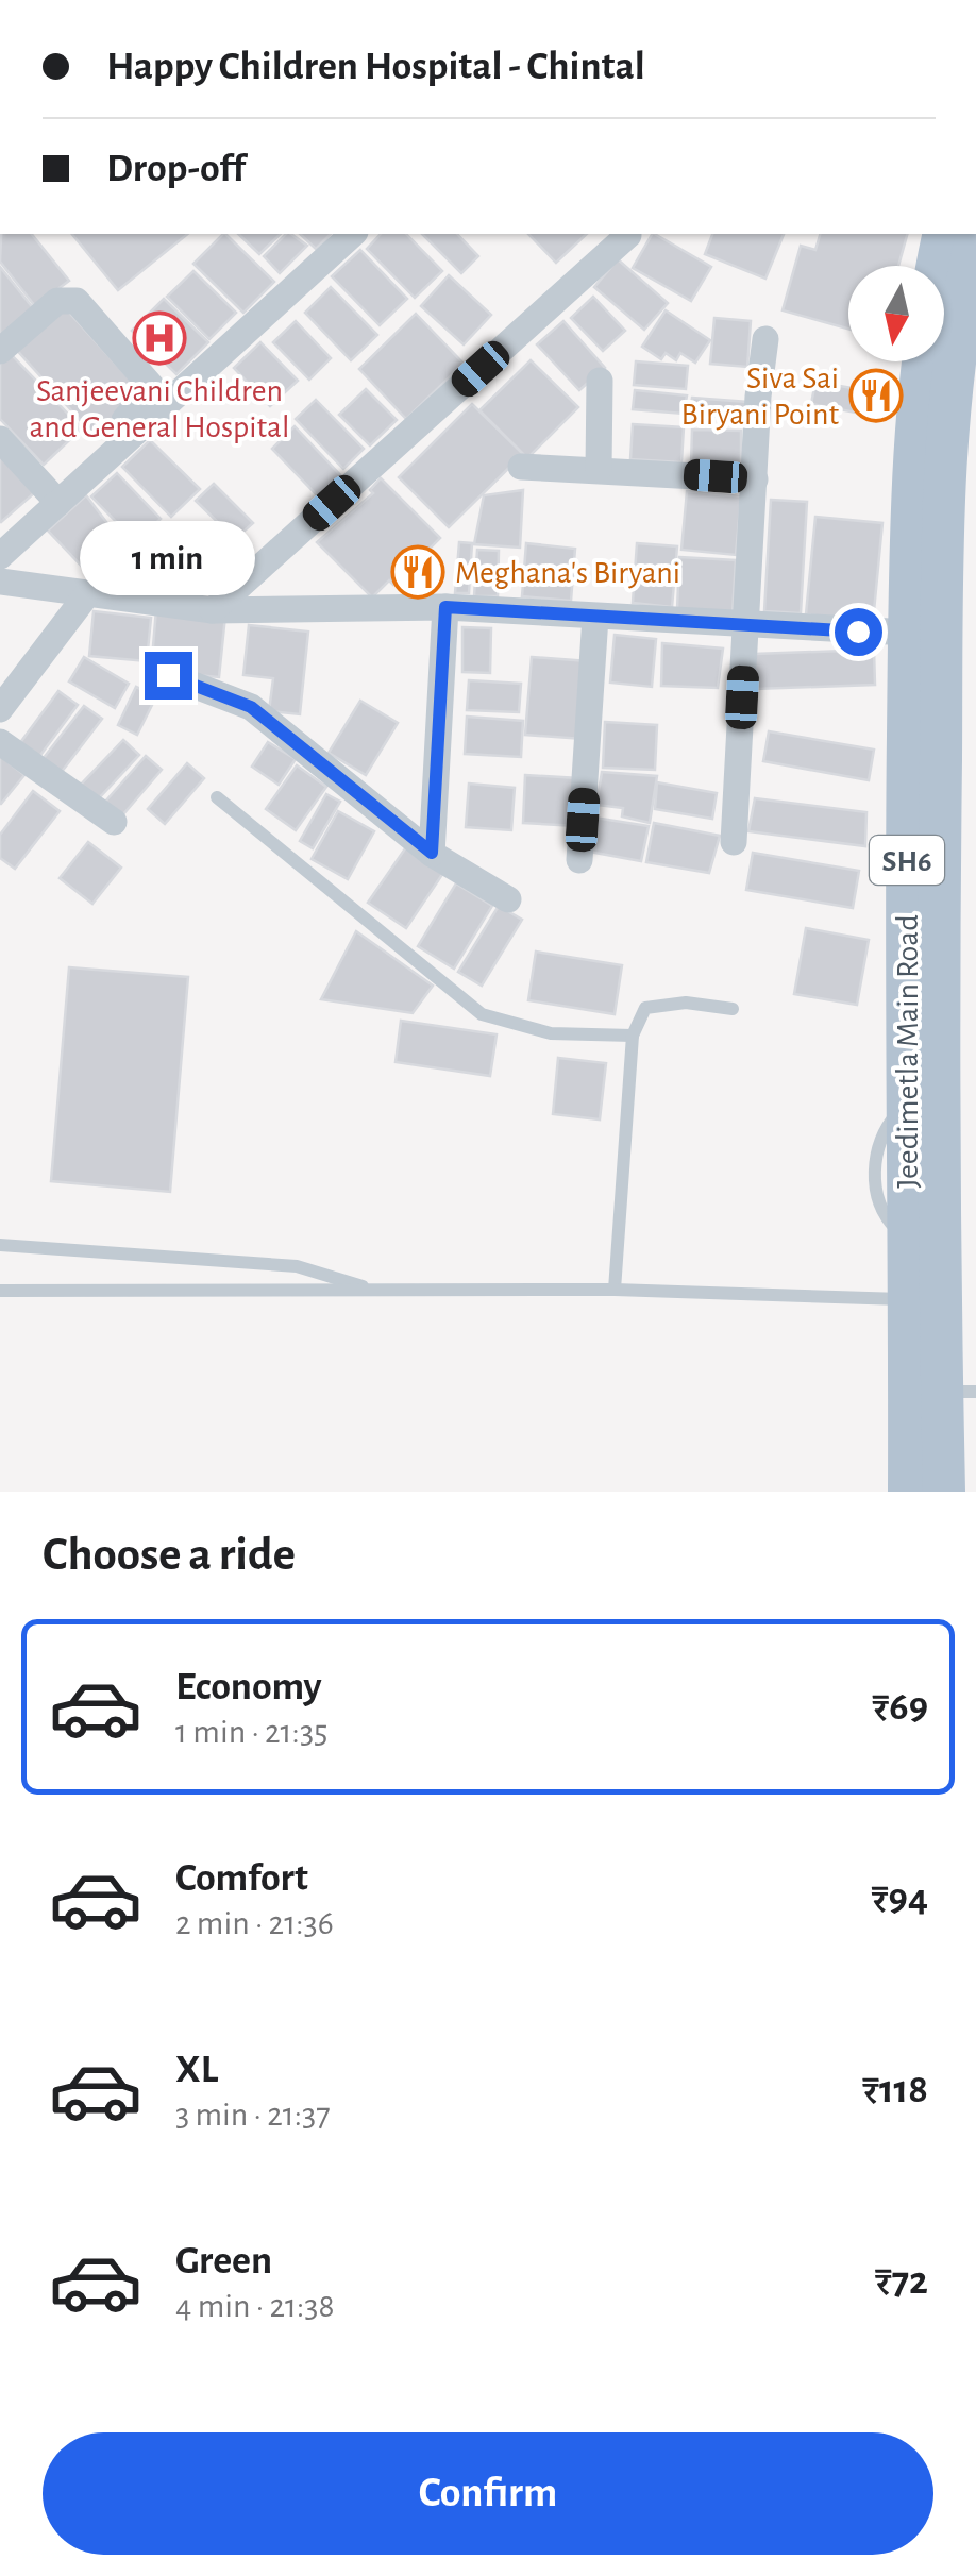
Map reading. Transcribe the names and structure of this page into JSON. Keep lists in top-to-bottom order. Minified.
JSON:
{"streets":{"main road":["SH6","Jeedimetla Main Road"]},"places":{"hospital":["Sanjeevani Children and General Hospital"],"restaurant":["Siva Sai Biryani Point","Meghana's Biryani"]},"north":"bottom","page":{"banner":["Happy Children Hospital - Chintal","Drop-off"],"bubble":"1 min","heading":"Choose a ride","list":[{"name":"Economy","note":"1 min · 21:35","value":"₹69"},{"name":"Comfort","note":"2 min · 21:36","value":"₹94"},{"name":"XL","note":"3 min · 21:37","value":"₹118"},{"name":"Green","note":"4 min · 21:38","value":"₹72"}],"buttons":"Confirm"}}
